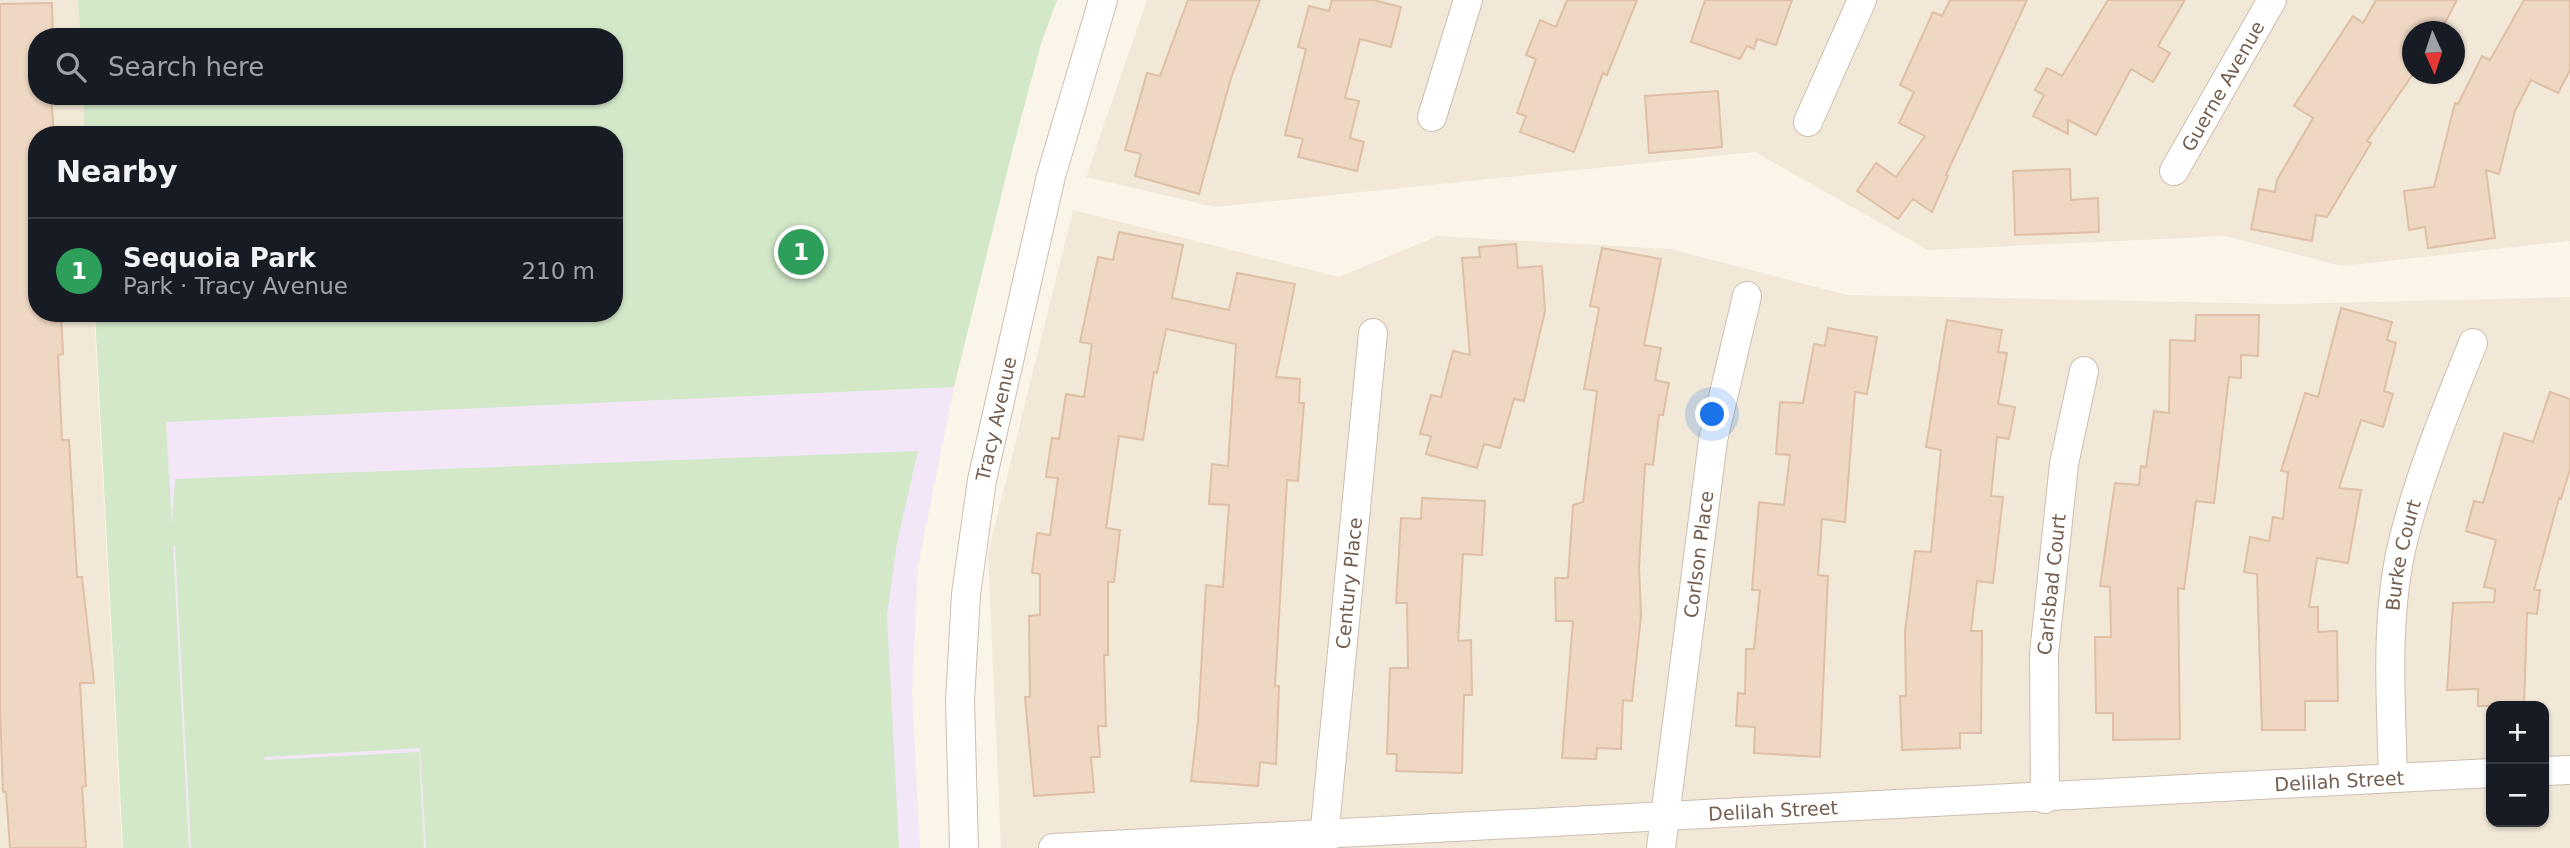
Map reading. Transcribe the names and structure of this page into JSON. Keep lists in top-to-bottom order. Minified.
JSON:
{"streets":{"street":["Guerne Avenue","Tracy Avenue","Corlson Place","Burke Court","Century Place","Carlsbad Court","Delilah Street"]},"crossings":[["Corlson Place","Delilah Street"],["Burke Court","Delilah Street"],["Century Place","Delilah Street"],["Carlsbad Court","Delilah Street"]],"north":"bottom","page":{"search":"Search here","heading":"Nearby","list":[{"mark":"1","name":"Sequoia Park","note":"Park · Tracy Avenue","value":"210 m"}],"pins":"1","map_buttons":["+","−"]}}
